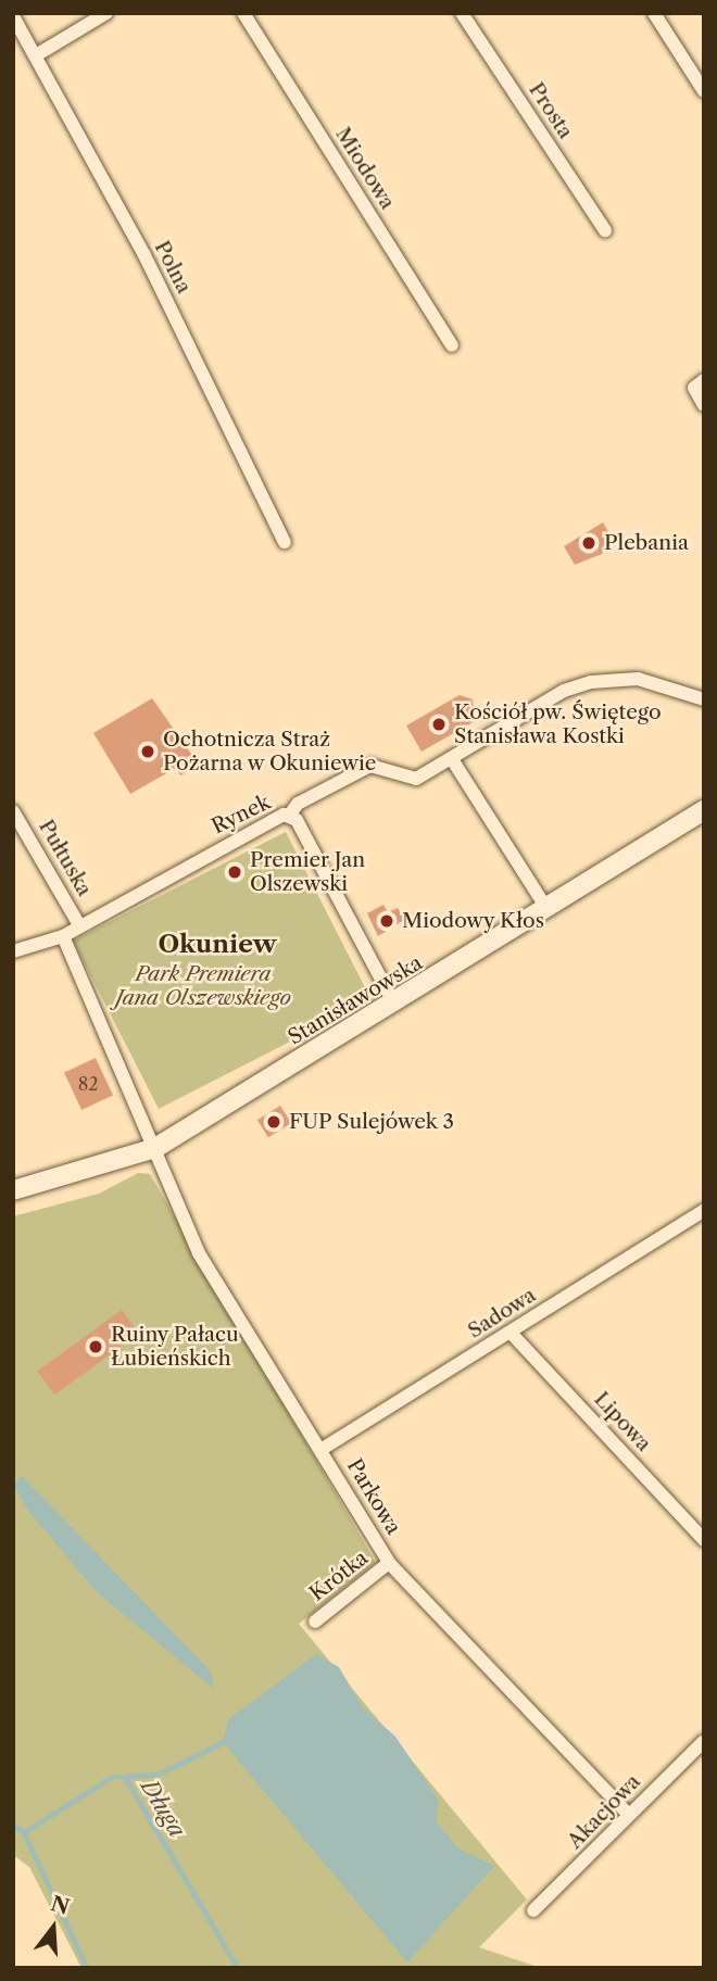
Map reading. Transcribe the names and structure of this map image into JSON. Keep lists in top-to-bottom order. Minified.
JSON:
{"streets":{"main road":["Stanisławowska"],"street":["Prosta","Miodowa","Polna","Rynek","Pułtuska","Sadowa","Lipowa","Parkowa","Krótka","Akacjowa"]},"crossings":[["Rynek","Pułtuska"],["Rynek","Stanisławowska"],["Stanisławowska","Parkowa"],["Sadowa","Lipowa"],["Sadowa","Parkowa"],["Parkowa","Krótka"],["Parkowa","Akacjowa"]],"districts":["Okuniew"],"water":["Długa"],"parks":["Park Premiera Jana Olszewskiego"],"places":["Plebania","Kościół pw. Świętego Stanisława Kostki","Ochotnicza Straż Pożarna w Okuniewie","Premier Jan Olszewski","Miodowy Kłos","FUP Sulejówek 3","Ruiny Pałacu Łubieńskich"],"house_numbers":["82"],"north":"top"}
